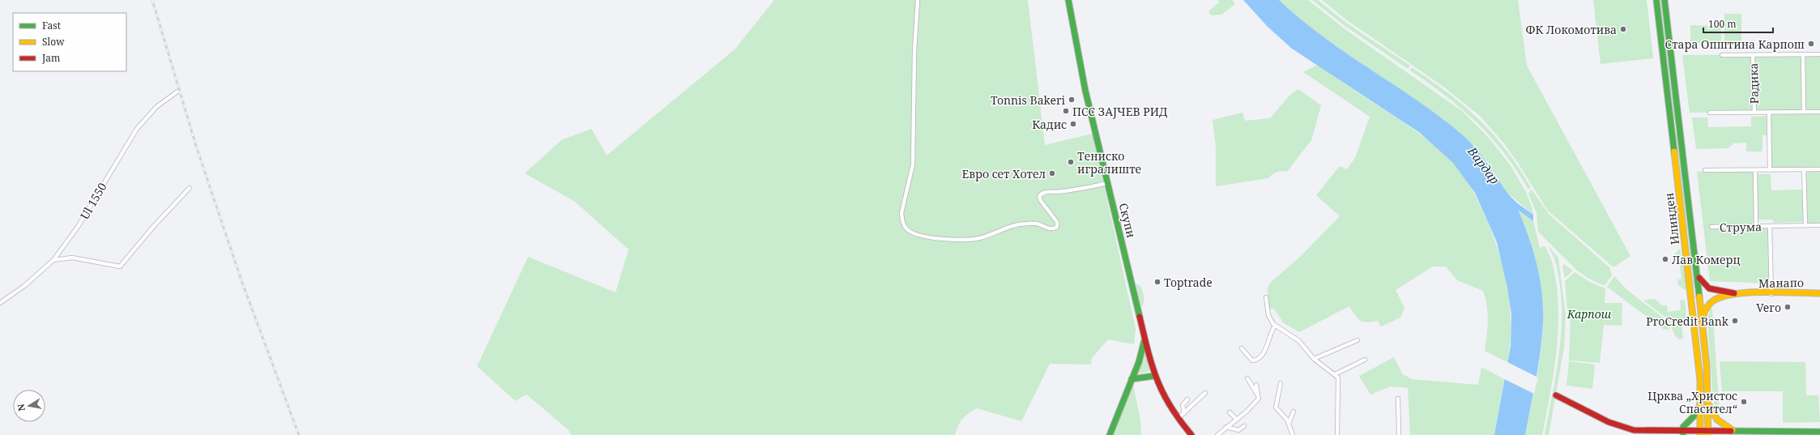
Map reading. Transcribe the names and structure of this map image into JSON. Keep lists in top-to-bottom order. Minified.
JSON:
{"streets":{"street":["Радика","Ul 1550","Илинден","Скупи","Струма","Манапо"]},"crossings":[["Илинден","Манапо"],["Струма","Манапо"]],"water":["Вардар"],"parks":["Карпош"],"places":["ФК Локомотива","Стара Општина Карпош","Tonnis Bakeri","ПСС ЗАЈЧЕВ РИД","Кадис","Тениско игралиште","Евро сет Хотел","Лав Комерц","Toptrade","Vero","ProCredit Bank","Црква „Христос Спасител“"],"legend":["Fast","Slow","Jam"],"scale_bar":"100 m","north":"left"}
